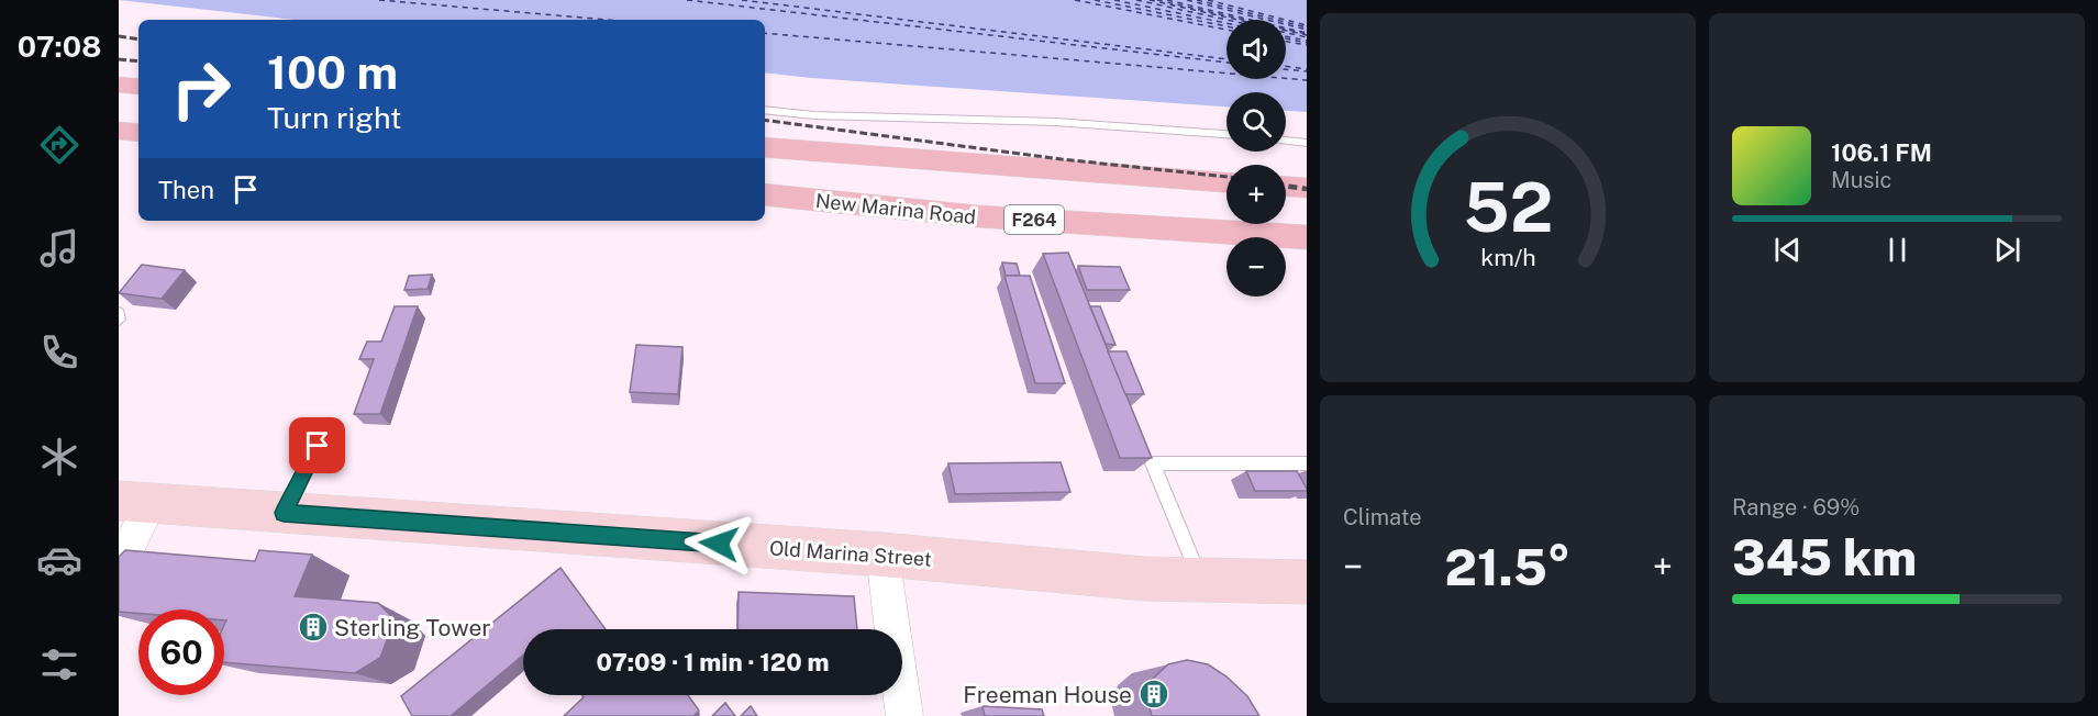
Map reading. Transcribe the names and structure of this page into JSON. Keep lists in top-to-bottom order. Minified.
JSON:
{"streets":{"highway":["New Marina Road","F264"],"main road":["Old Marina Street"]},"places":{"building":["Sterling Tower","Freeman House"]},"page":{"tabs":"07:08","map_buttons":["+","−"],"turn":["100 m","Turn right"],"song":["106.1 FM","Music"],"then":"Then","tile":["Climate",["Range · 69%","345 km"]],"heat":["−","21.5°","+"],"limit":"60","trip":"07:09 · 1 min · 120 m","gauge":["52","km/h"]}}
